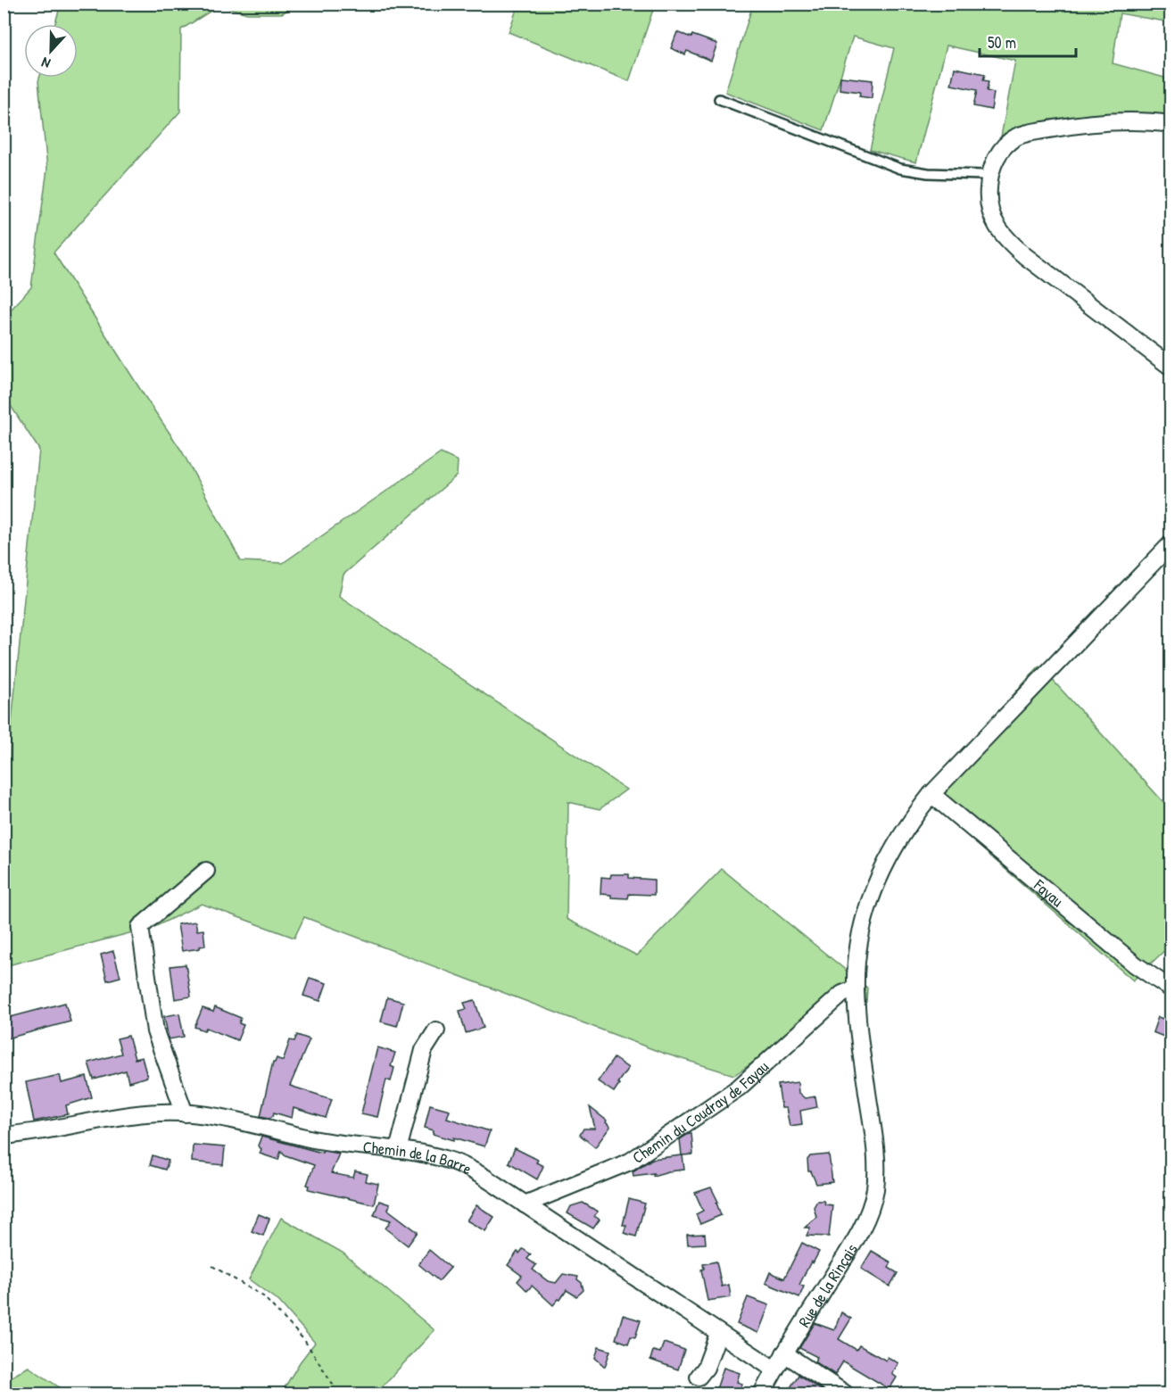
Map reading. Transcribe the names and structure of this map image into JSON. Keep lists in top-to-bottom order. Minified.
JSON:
{"streets":{"street":["Fayau","Chemin du Coudray de Fayau","Chemin de la Barre","Rue de la Rinçais"]},"crossings":[["Fayau","Rue de la Rinçais"],["Chemin du Coudray de Fayau","Chemin de la Barre"],["Chemin du Coudray de Fayau","Rue de la Rinçais"],["Chemin de la Barre","Rue de la Rinçais"]],"scale_bar":"50 m","north":"bottom"}
